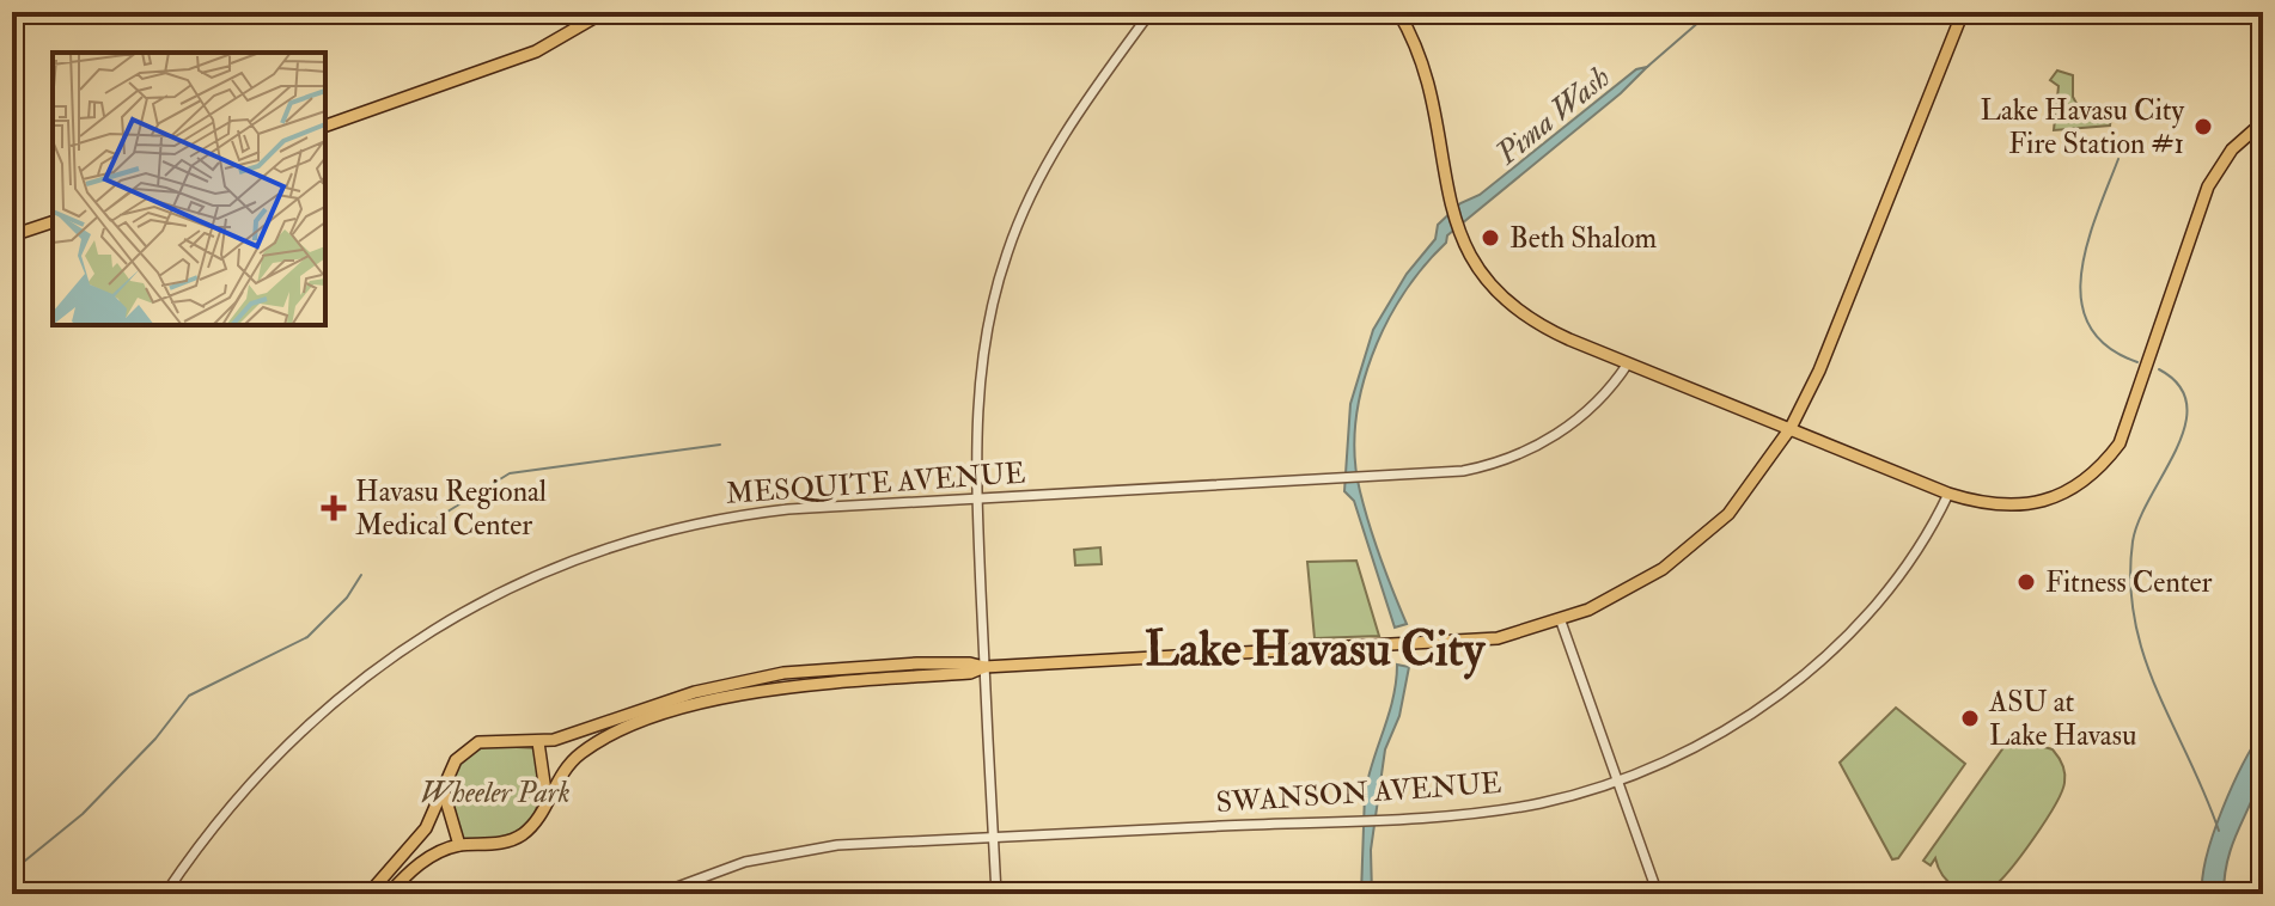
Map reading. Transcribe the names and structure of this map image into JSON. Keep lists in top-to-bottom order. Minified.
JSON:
{"streets":{"street":["MESQUITE AVENUE","SWANSON AVENUE"]},"districts":["Lake Havasu City"],"water":["Pima Wash"],"parks":["Wheeler Park"],"places":{"other":["Lake Havasu City Fire Station #1","Beth Shalom","Fitness Center","ASU at Lake Havasu"],"health":["Havasu Regional Medical Center"]}}
